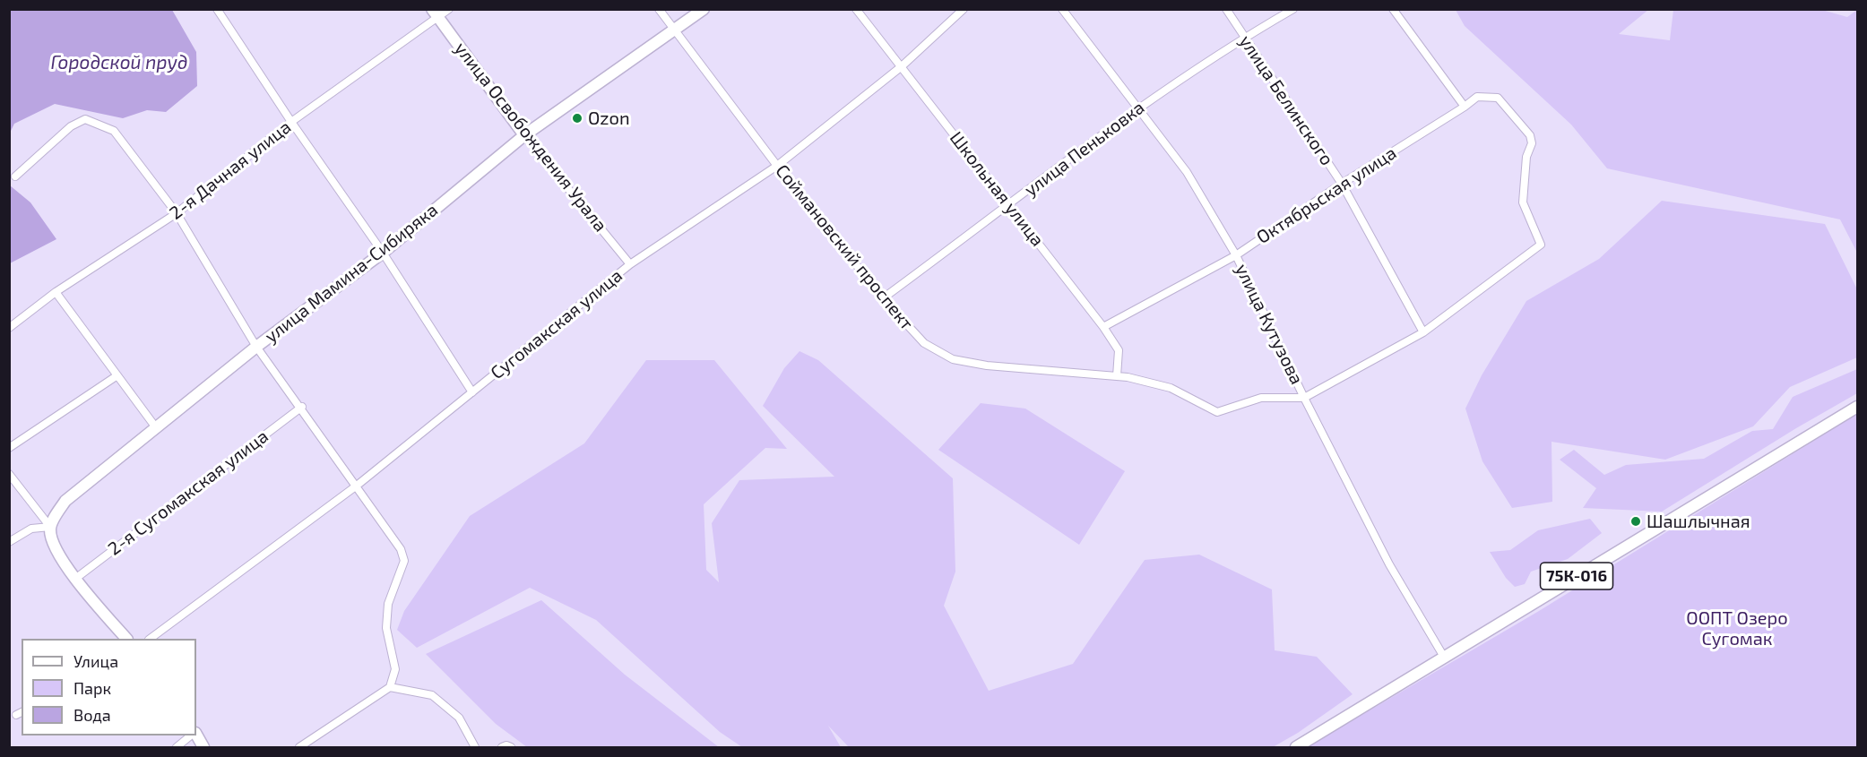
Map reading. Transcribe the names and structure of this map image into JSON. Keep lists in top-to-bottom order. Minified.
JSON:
{"streets":{"main road":["улица Освобождения Урала","улица Мамина-Сибиряка","75К-016"],"street":["улица Белинского","улица Пеньковка","2-я Дачная улица","Школьная улица","Октябрьская улица","Соймановский проспект","Сугомакская улица","улица Кутузова","2-я Сугомакская улица"]},"crossings":[["улица Белинского","улица Пеньковка"],["улица Белинского","Октябрьская улица"],["улица Освобождения Урала","2-я Дачная улица"],["улица Освобождения Урала","улица Мамина-Сибиряка"],["улица Освобождения Урала","Сугомакская улица"],["улица Пеньковка","Школьная улица"],["улица Пеньковка","Соймановский проспект"],["улица Пеньковка","улица Кутузова"],["Школьная улица","Октябрьская улица"],["Школьная улица","Соймановский проспект"],["Школьная улица","Сугомакская улица"],["Октябрьская улица","улица Кутузова"],["Соймановский проспект","улица Мамина-Сибиряка"],["Соймановский проспект","Сугомакская улица"],["Соймановский проспект","улица Кутузова"],["улица Кутузова","75К-016"]],"water":["Городской пруд"],"parks":["ООПТ Озеро Сугомак"],"places":["Ozon","Шашлычная"],"legend":["Улица","Парк","Вода"]}
